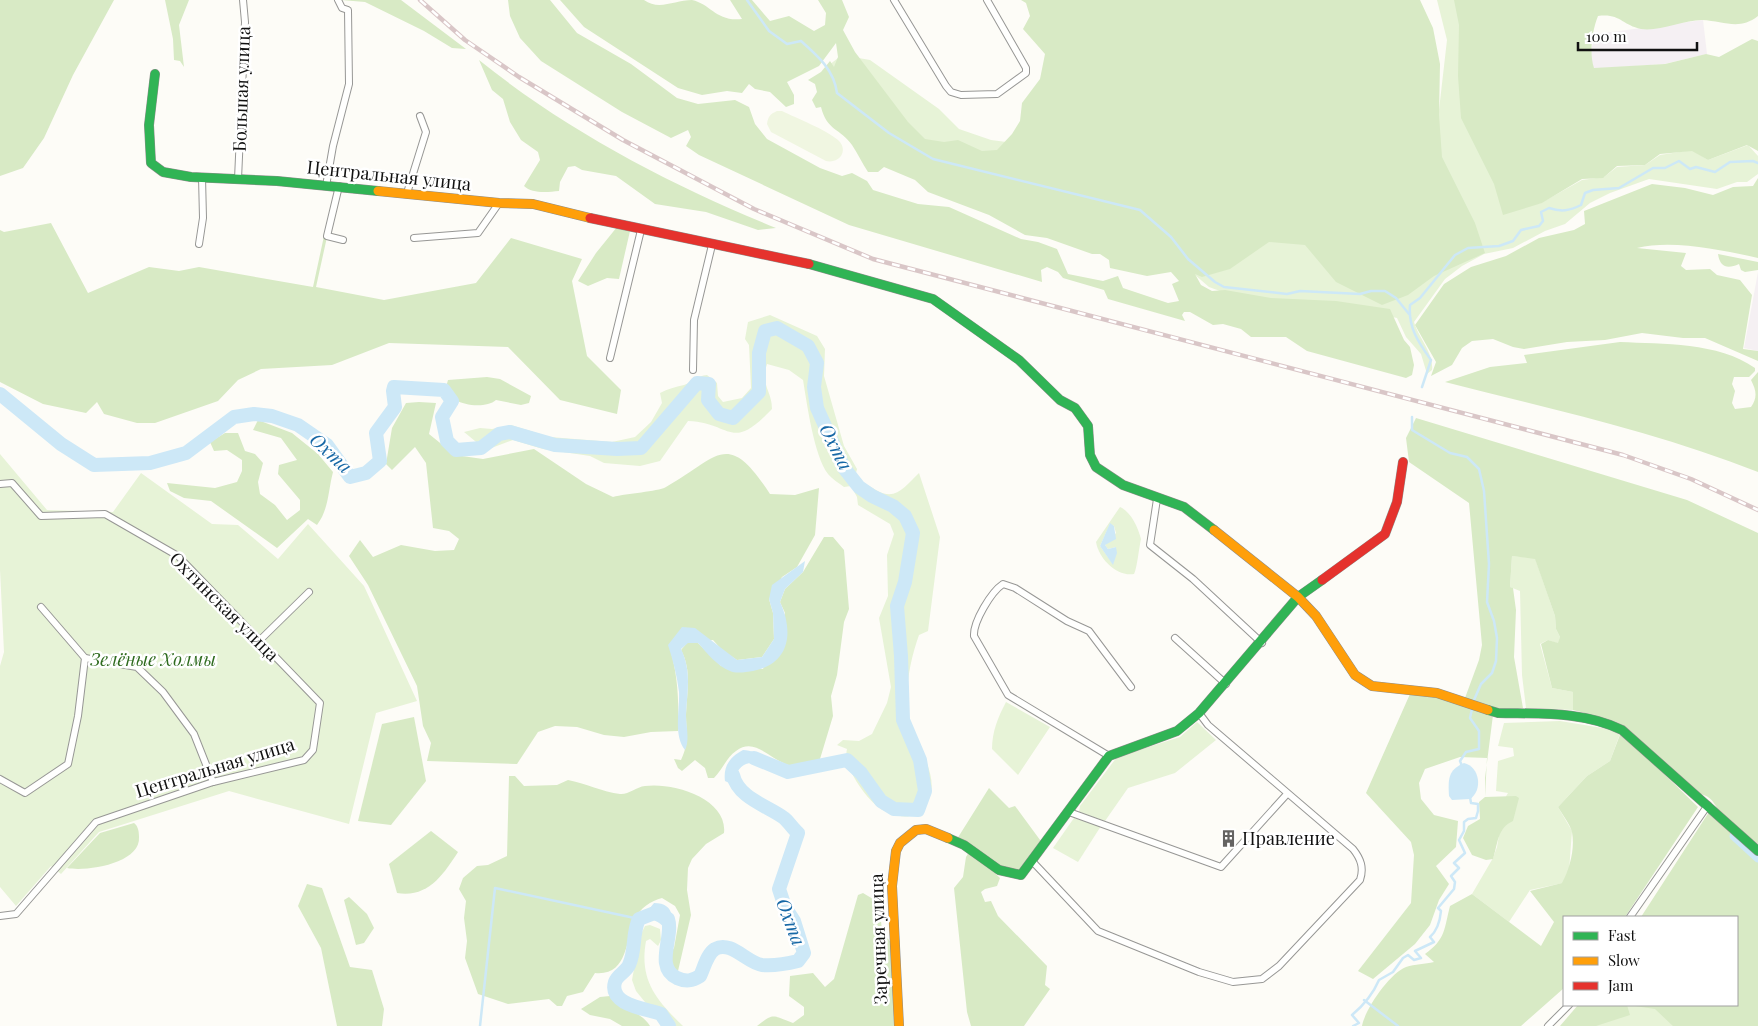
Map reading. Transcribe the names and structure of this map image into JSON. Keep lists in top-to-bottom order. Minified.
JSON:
{"streets":{"street":["Большая улица","Центральная улица","Охтинская улица","Заречная улица"]},"crossings":[["Большая улица","Центральная улица"],["Центральная улица","Охтинская улица"]],"water":["Охта"],"parks":["Зелёные Холмы"],"places":{"building":["Правление"]},"legend":["Fast","Slow","Jam"],"scale_bar":"100 m"}
